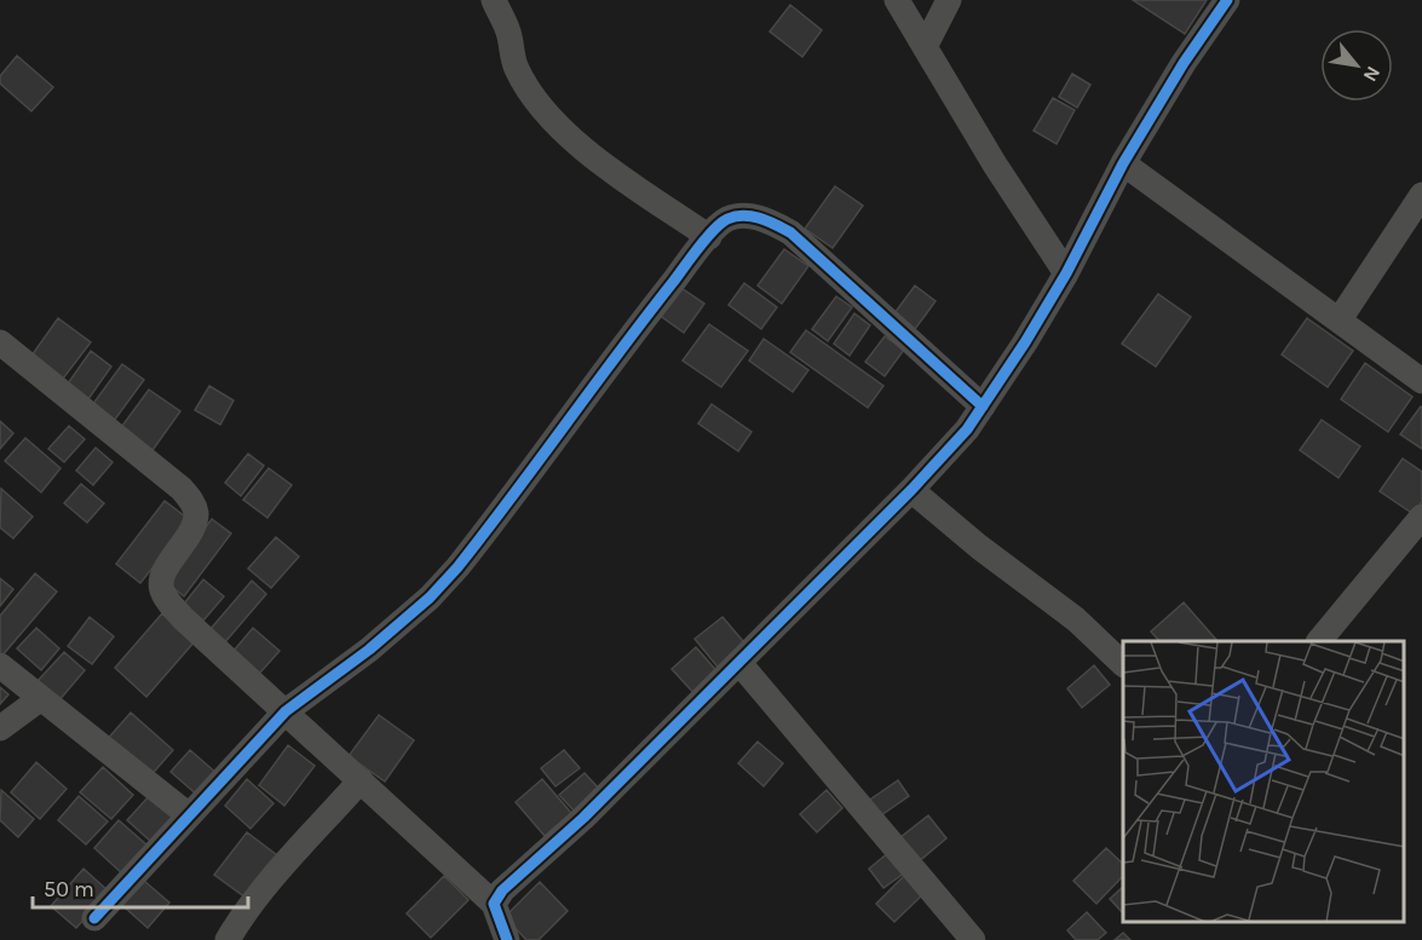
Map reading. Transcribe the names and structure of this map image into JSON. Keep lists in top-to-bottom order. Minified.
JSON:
{"scale_bar":"50 m","north":"bottom right"}
